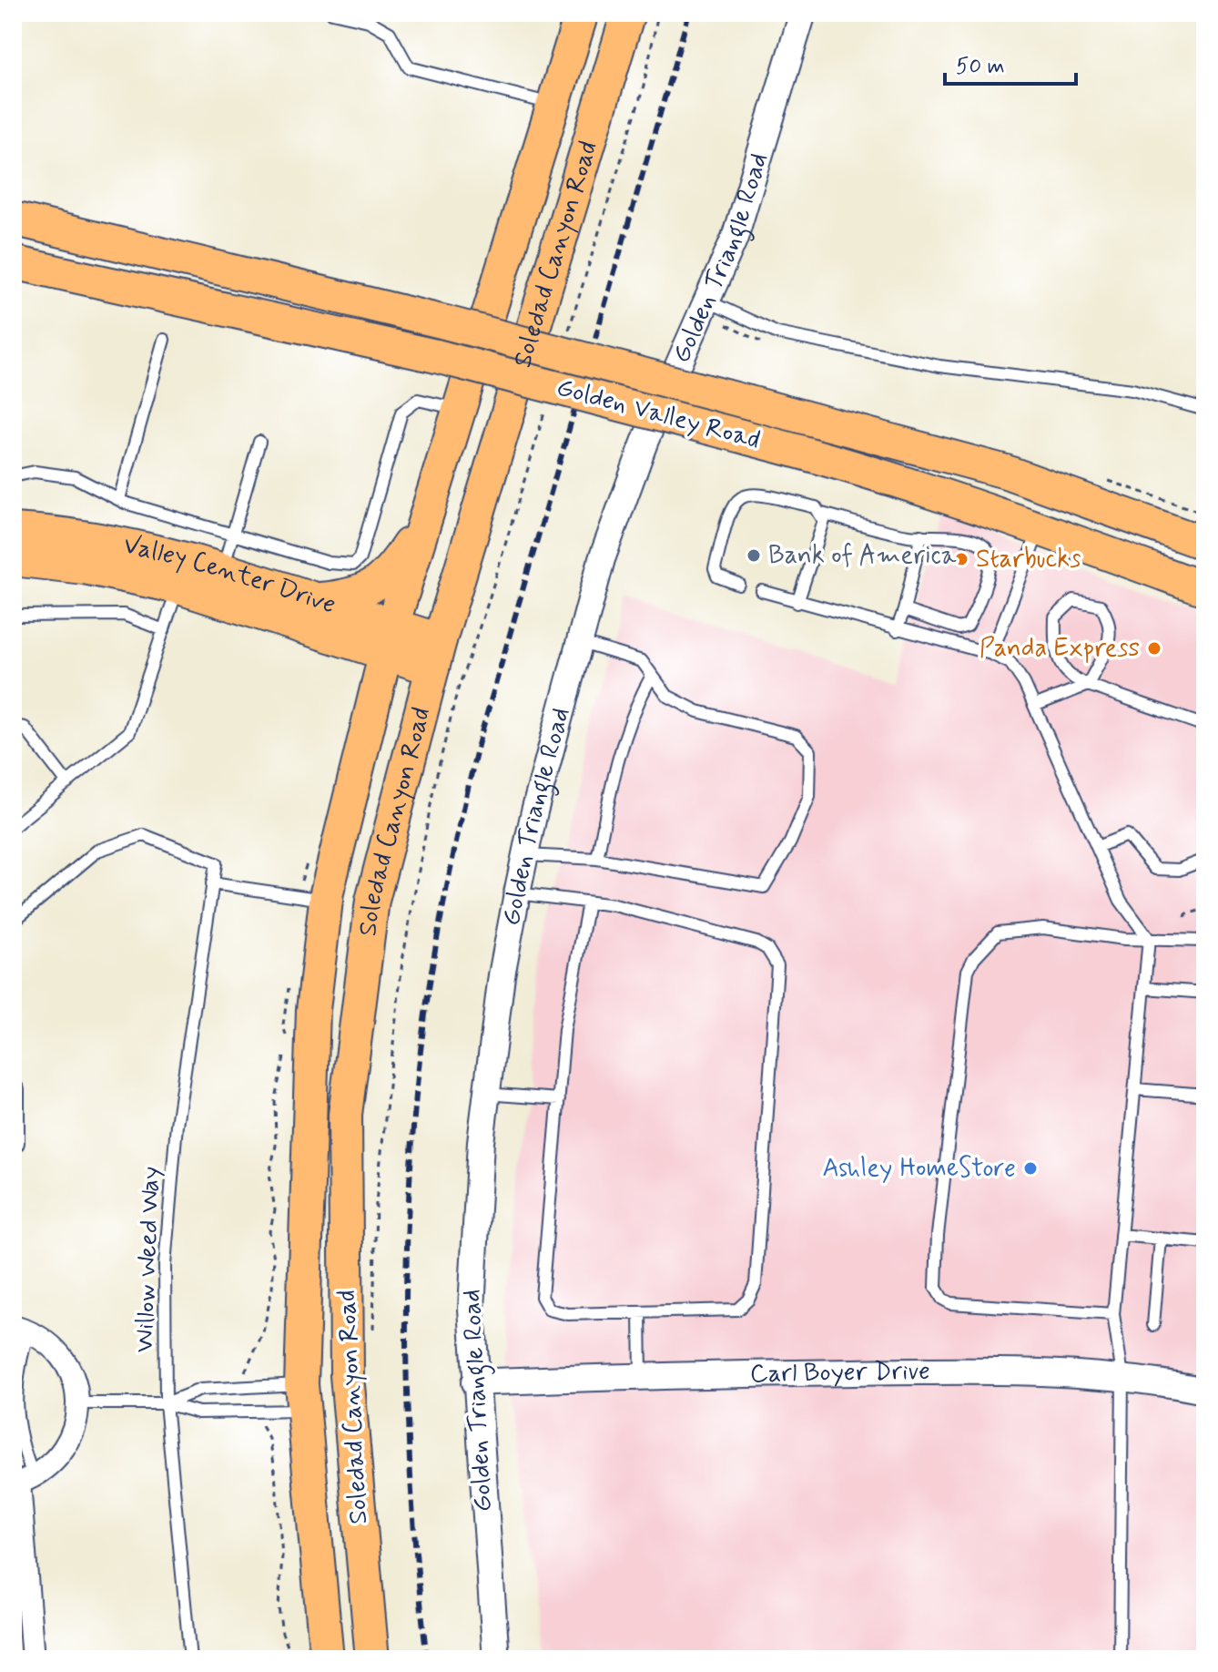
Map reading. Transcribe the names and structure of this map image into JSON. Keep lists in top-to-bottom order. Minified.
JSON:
{"streets":{"main road":["Soledad Canyon Road","Golden Valley Road","Valley Center Drive"],"street":["Golden Triangle Road","Carl Boyer Drive"],"lane":["Willow Weed Way"]},"crossings":[["Soledad Canyon Road","Valley Center Drive"],["Golden Triangle Road","Carl Boyer Drive"]],"places":["Bank of America","Starbucks","Panda Express","Ashley HomeStore"],"scale_bar":"50 m"}
